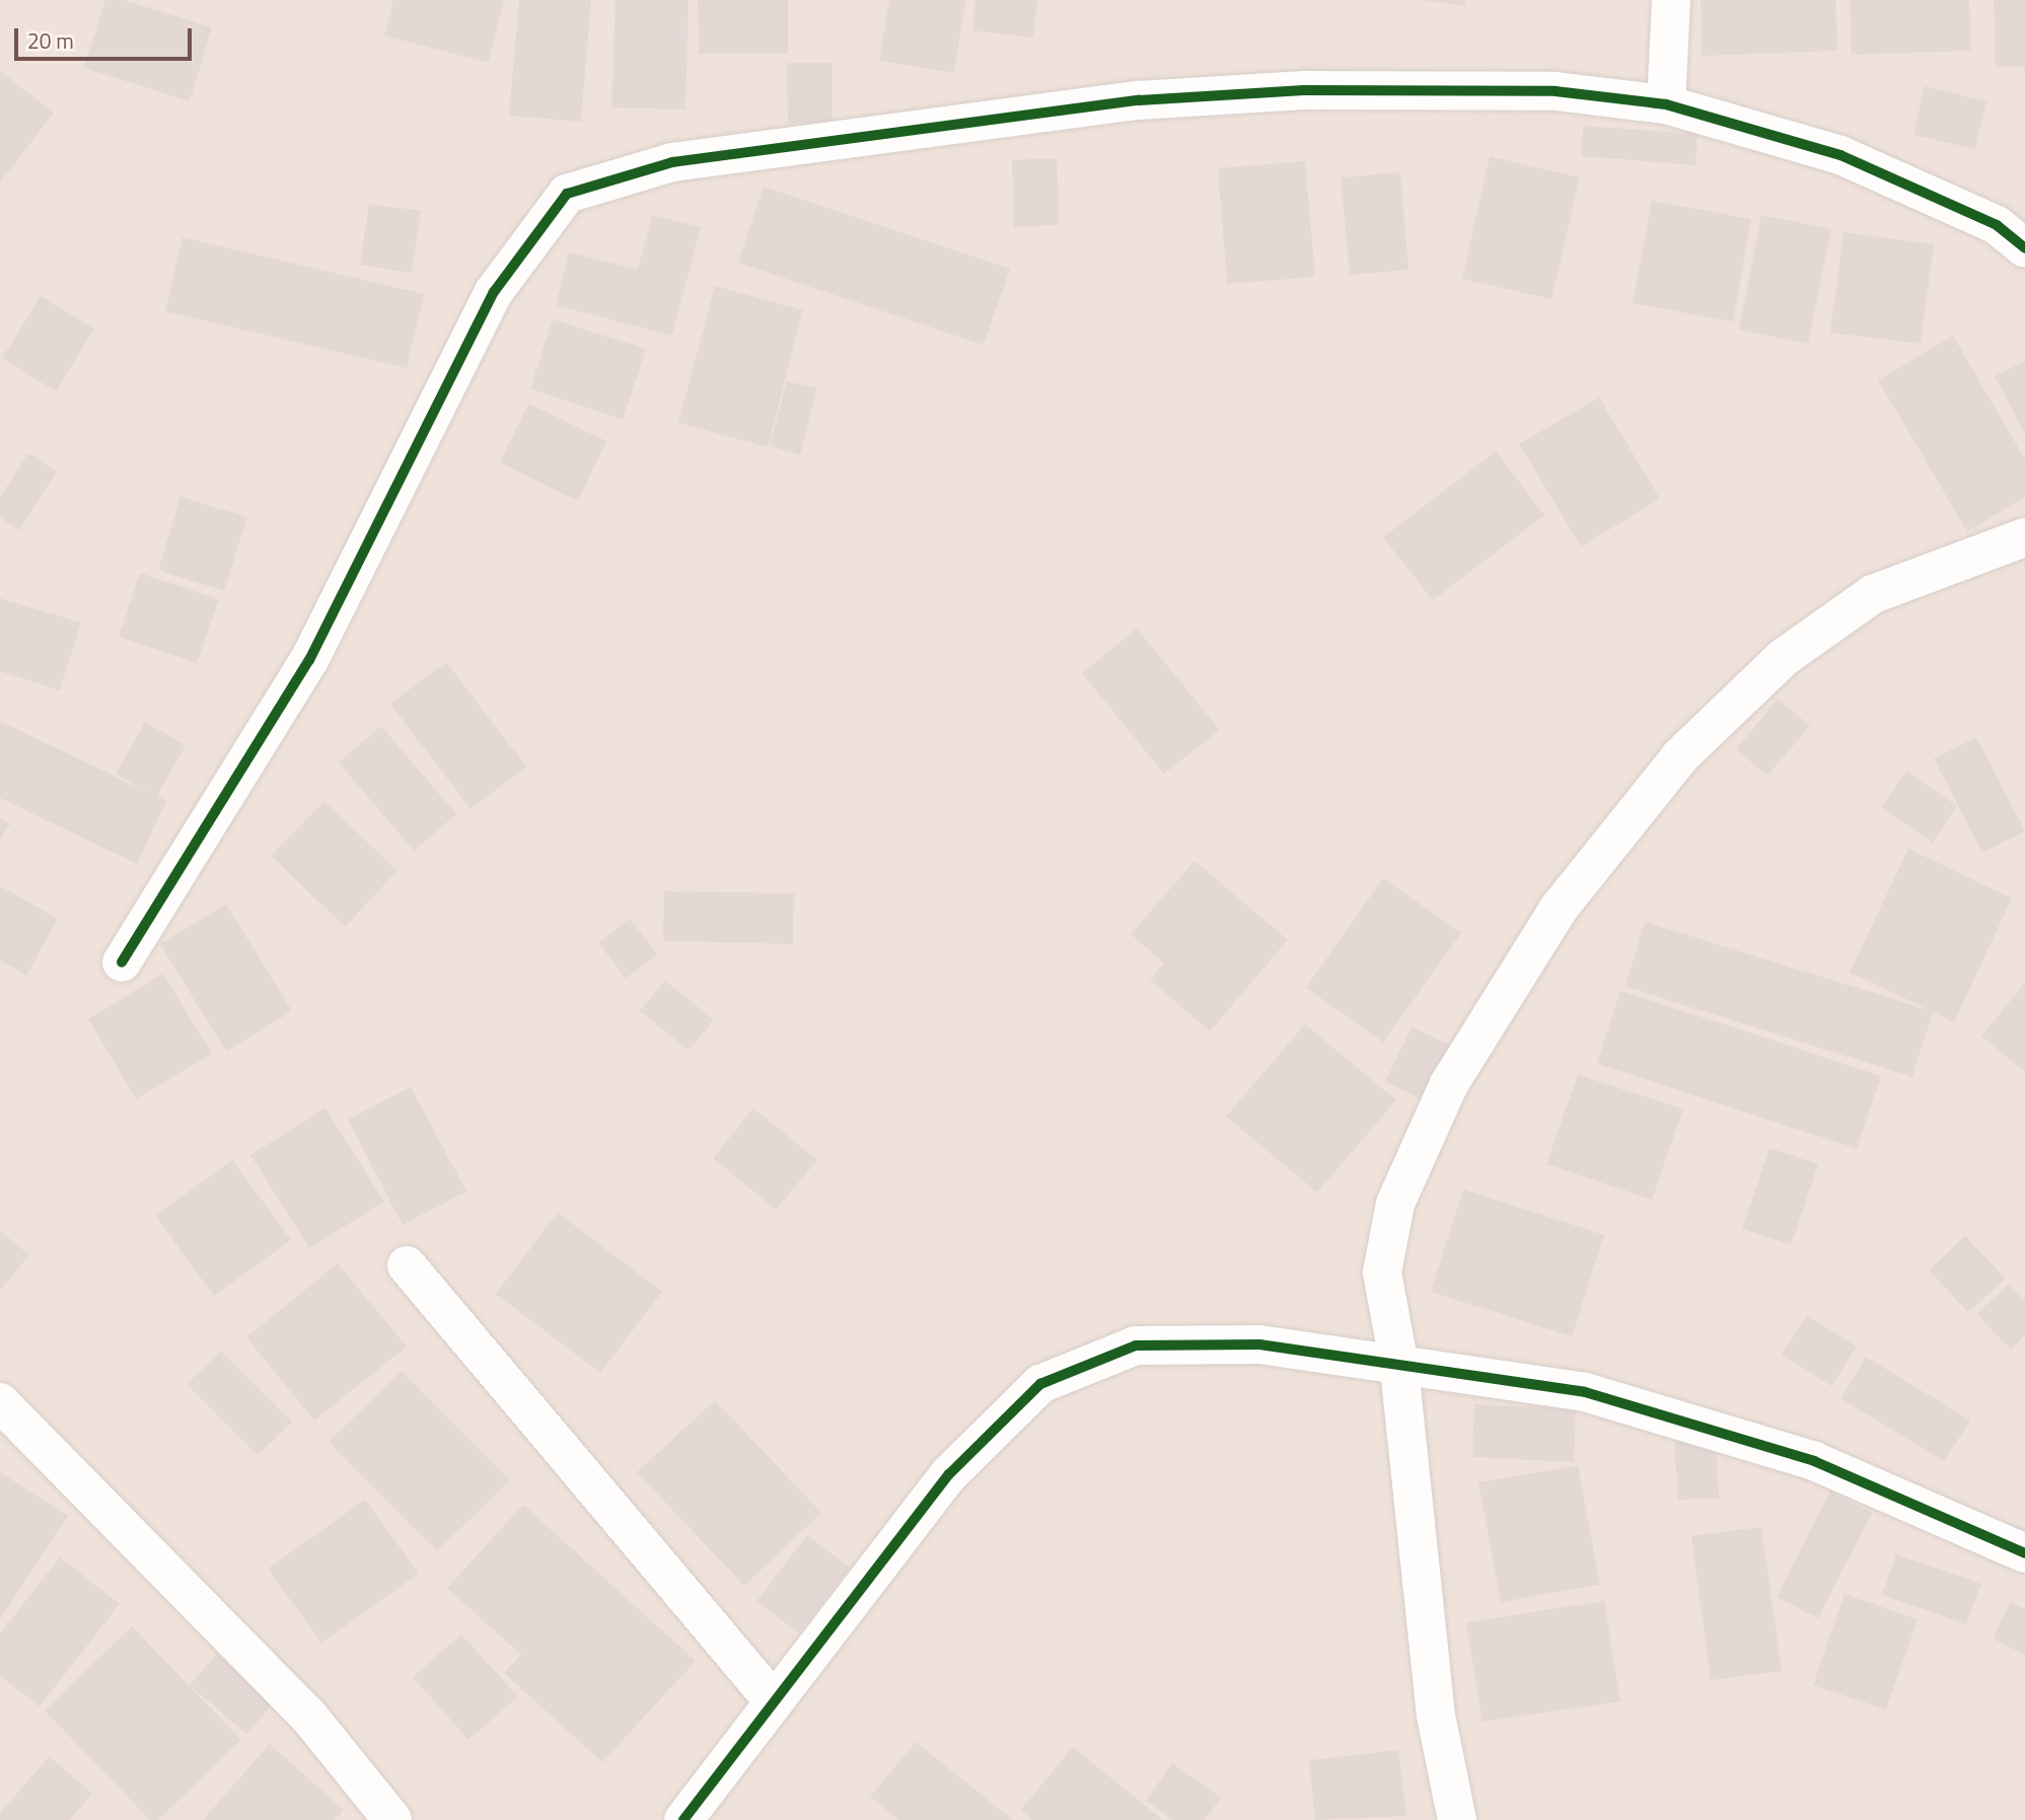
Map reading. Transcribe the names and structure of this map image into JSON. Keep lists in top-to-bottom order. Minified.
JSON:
{"scale_bar":"20 m"}
